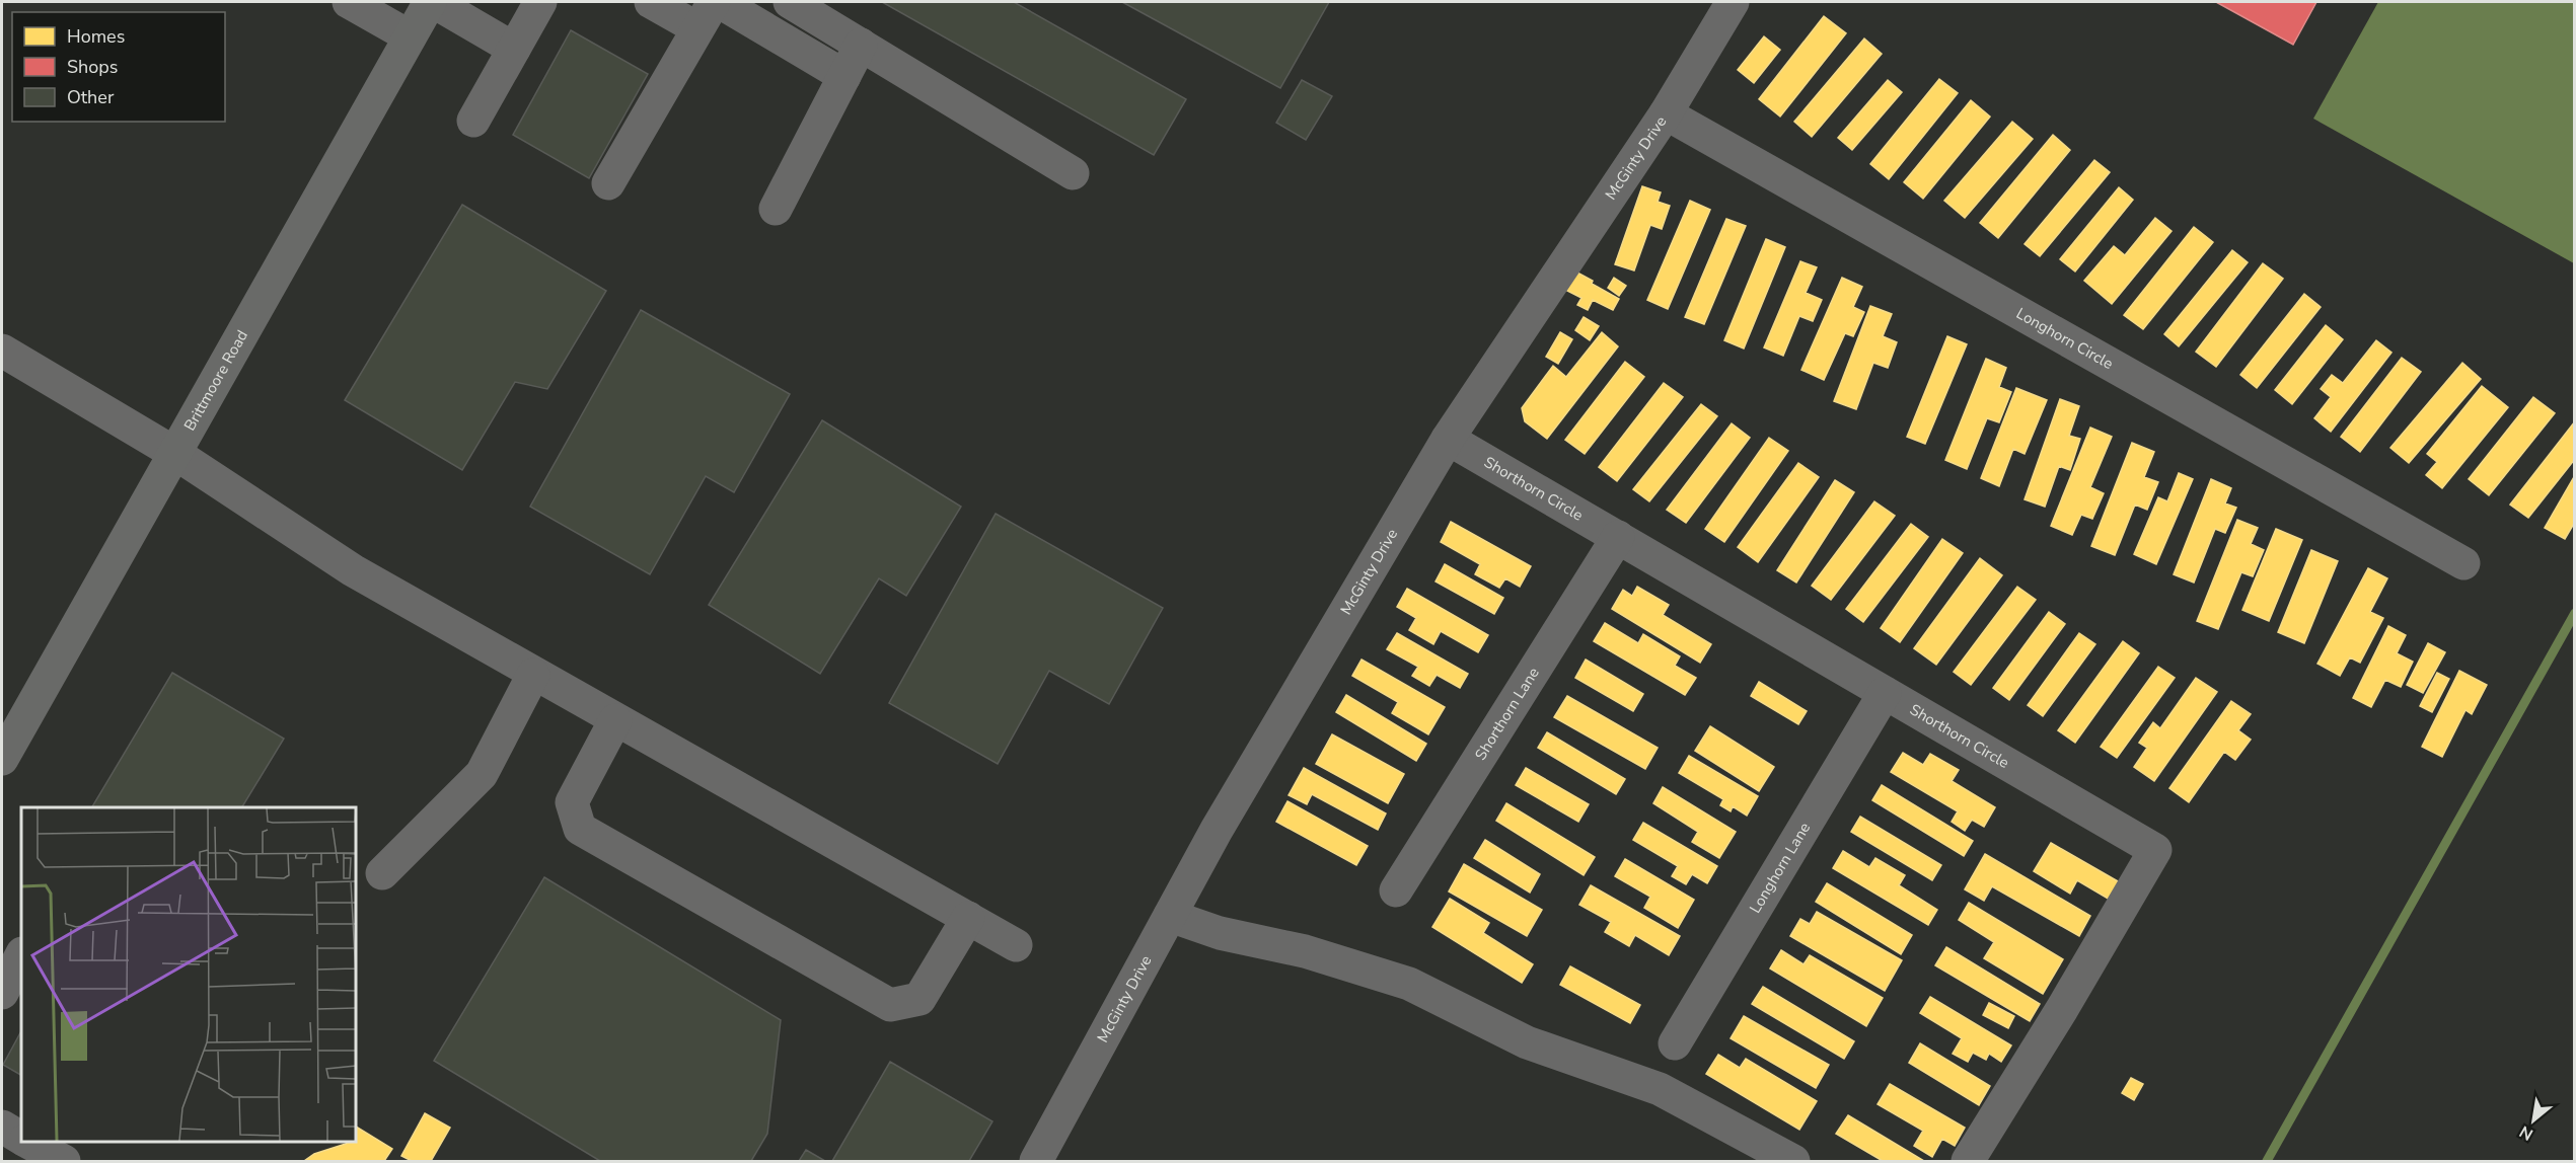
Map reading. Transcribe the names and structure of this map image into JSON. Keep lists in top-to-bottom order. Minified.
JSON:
{"streets":{"main road":["Brittmoore Road"],"street":["McGinty Drive","Longhorn Circle","Shorthorn Circle","Shorthorn Lane","Longhorn Lane"]},"crossings":[["McGinty Drive","Longhorn Circle"],["McGinty Drive","Shorthorn Circle"],["Shorthorn Circle","Shorthorn Lane"],["Shorthorn Circle","Longhorn Lane"]],"legend":["Homes","Shops","Other"],"north":"bottom left"}
